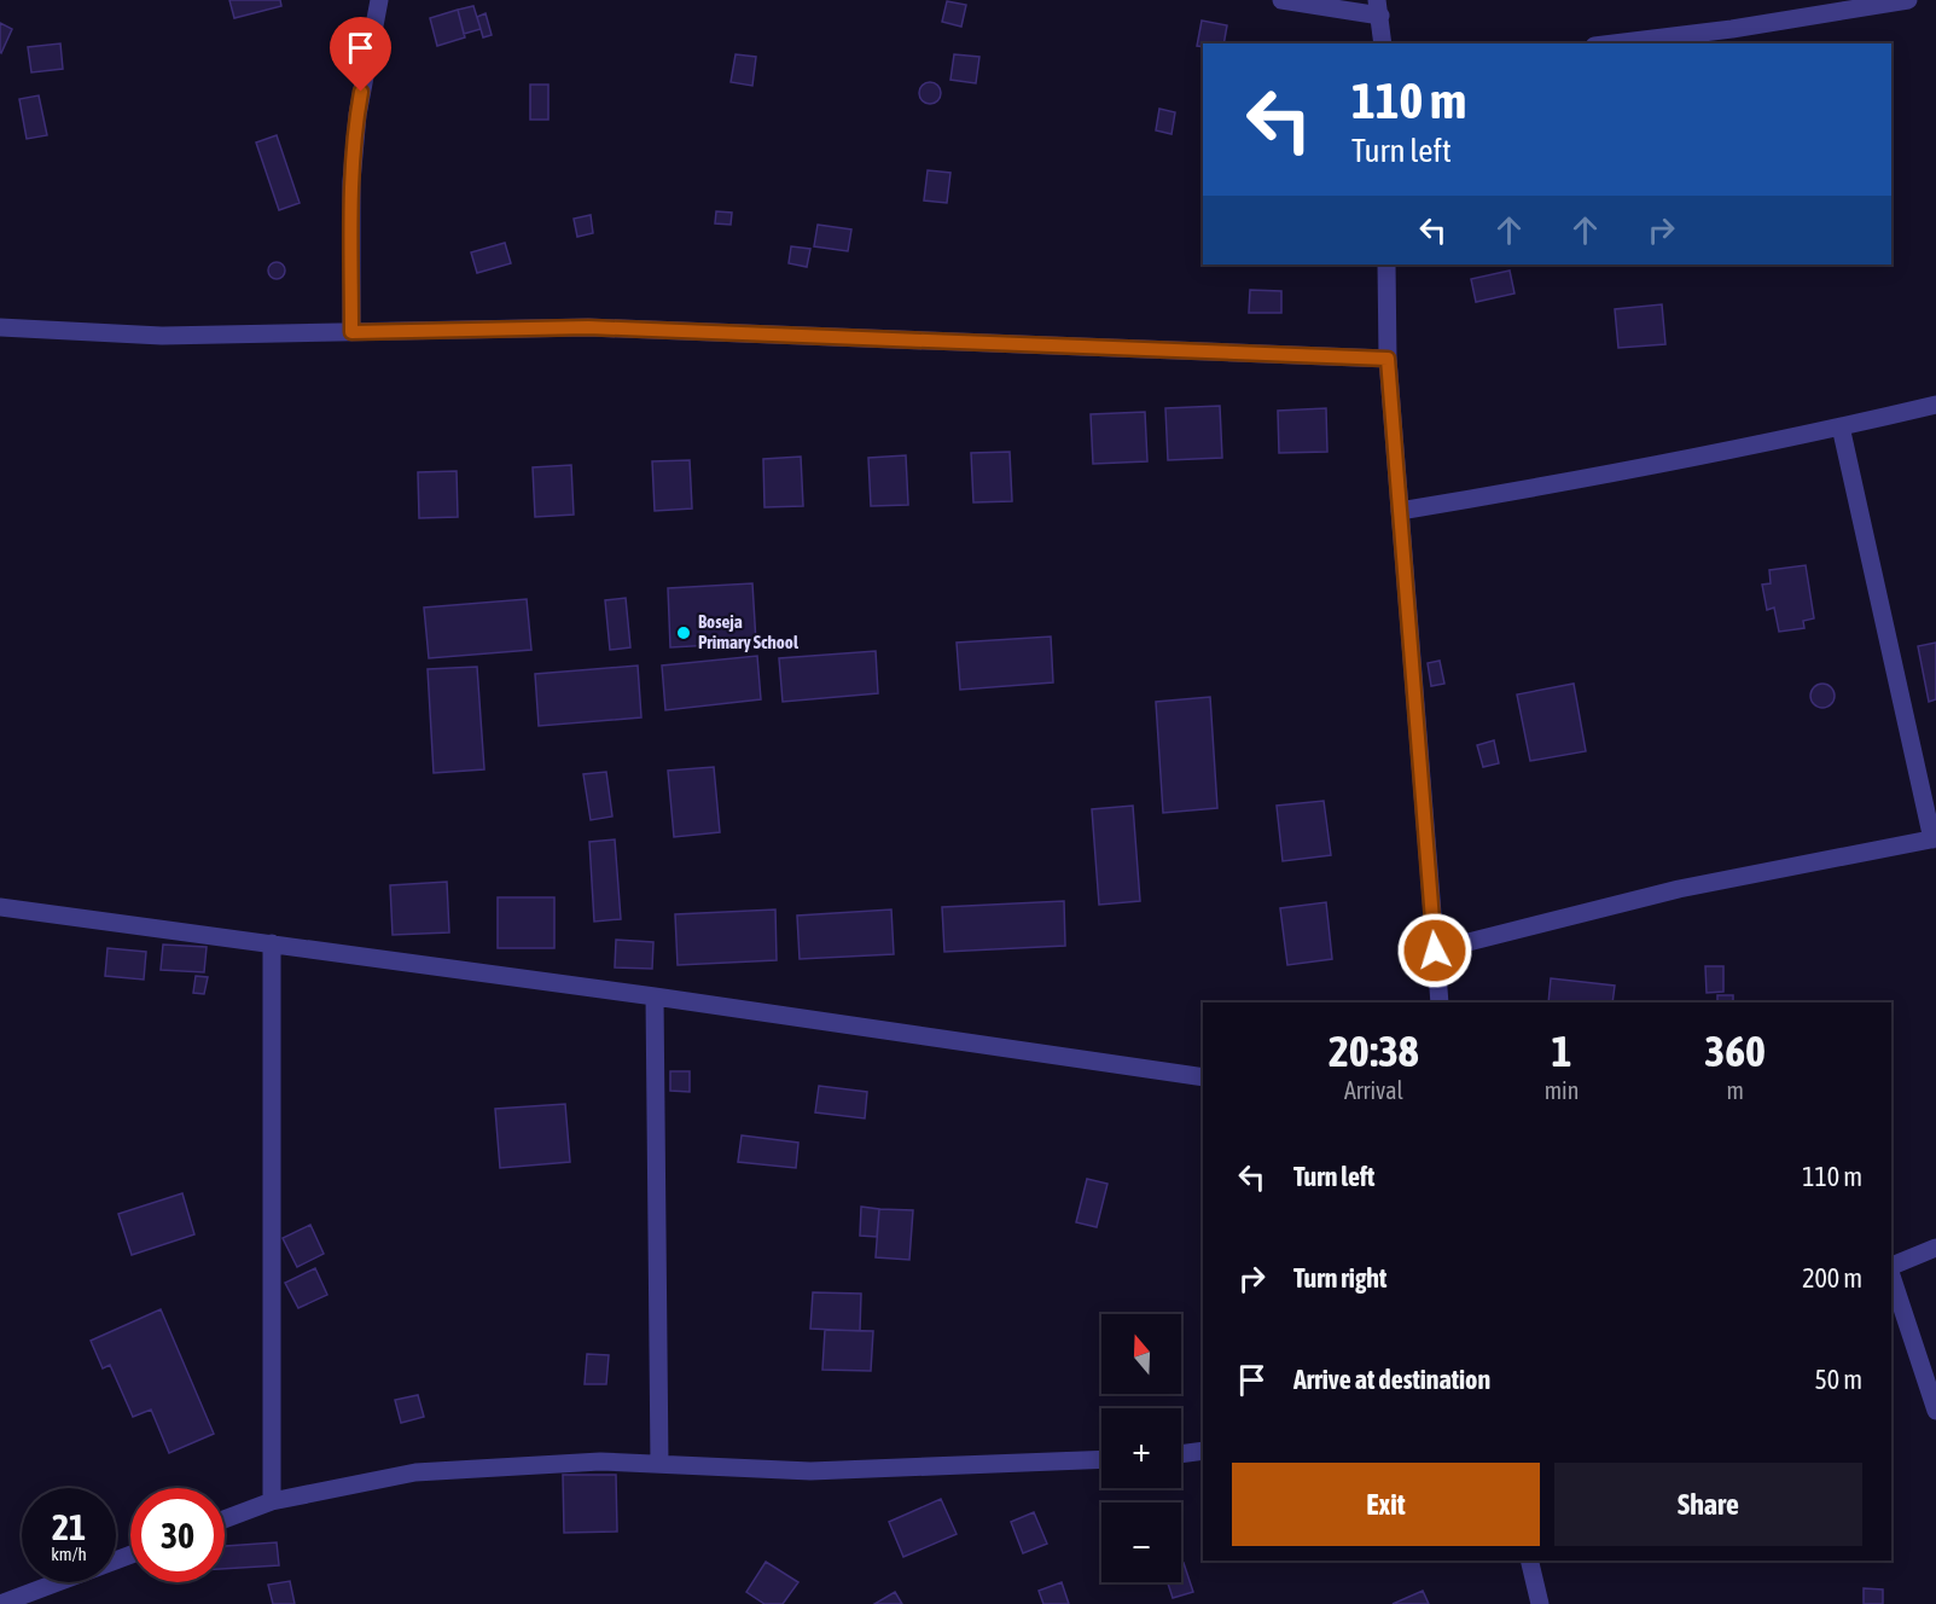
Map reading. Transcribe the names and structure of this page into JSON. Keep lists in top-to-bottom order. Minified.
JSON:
{"places":["Boseja Primary School"],"north":"top","page":{"turn":["110 m","Turn left"],"eta":["20:38","Arrival","1","min","360","m"],"list":[{"name":"Turn left","value":"110 m"},{"name":"Turn right","value":"200 m"},{"name":"Arrive at destination","value":"50 m"}],"map_buttons":["+","−"],"buttons":["Exit","Share"],"speed":"21 km/h","limit":"30"}}
